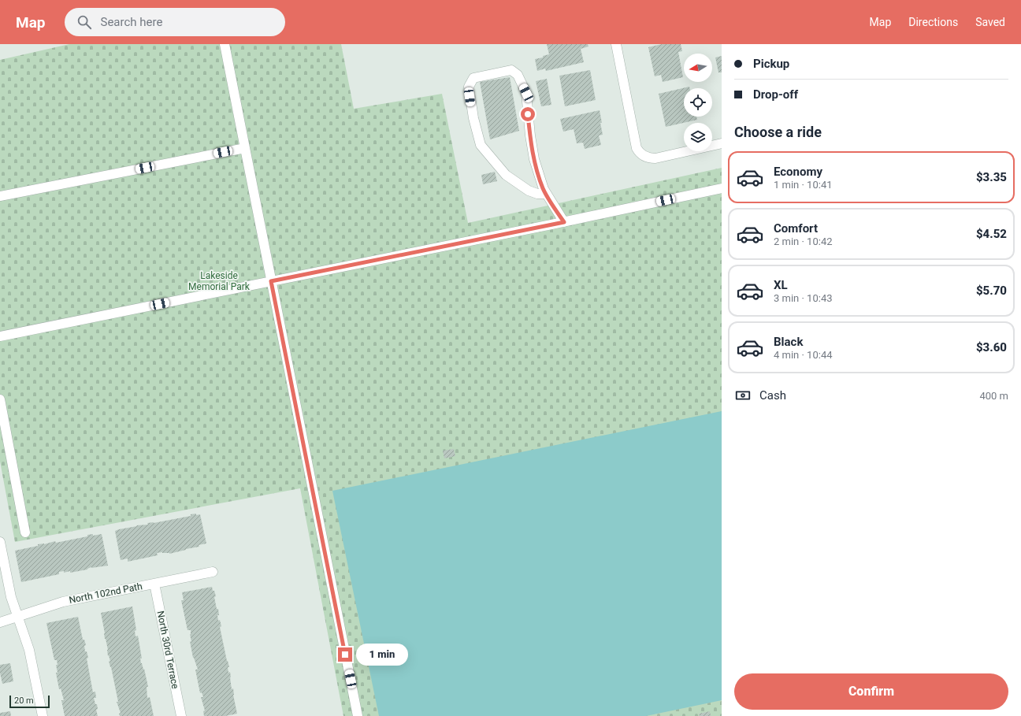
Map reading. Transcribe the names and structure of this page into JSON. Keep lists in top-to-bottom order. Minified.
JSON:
{"streets":{"street":["North 102nd Path","North 30rd Terrace"]},"crossings":[["North 102nd Path","North 30rd Terrace"]],"parks":["Lakeside Memorial Park"],"scale_bar":"20 m","north":"left","page":{"header":"Map","search":"Search here","nav":["Map","Directions","Saved"],"banner":["Pickup","Drop-off"],"heading":"Choose a ride","list":[{"name":"Economy","note":"1 min · 10:41","value":"$3.35"},{"name":"Comfort","note":"2 min · 10:42","value":"$4.52"},{"name":"XL","note":"3 min · 10:43","value":"$5.70"},{"name":"Black","note":"4 min · 10:44","value":"$3.60"}],"pay":["Cash","400 m"],"bubble":"1 min","buttons":"Confirm","scale":"20 m"}}
